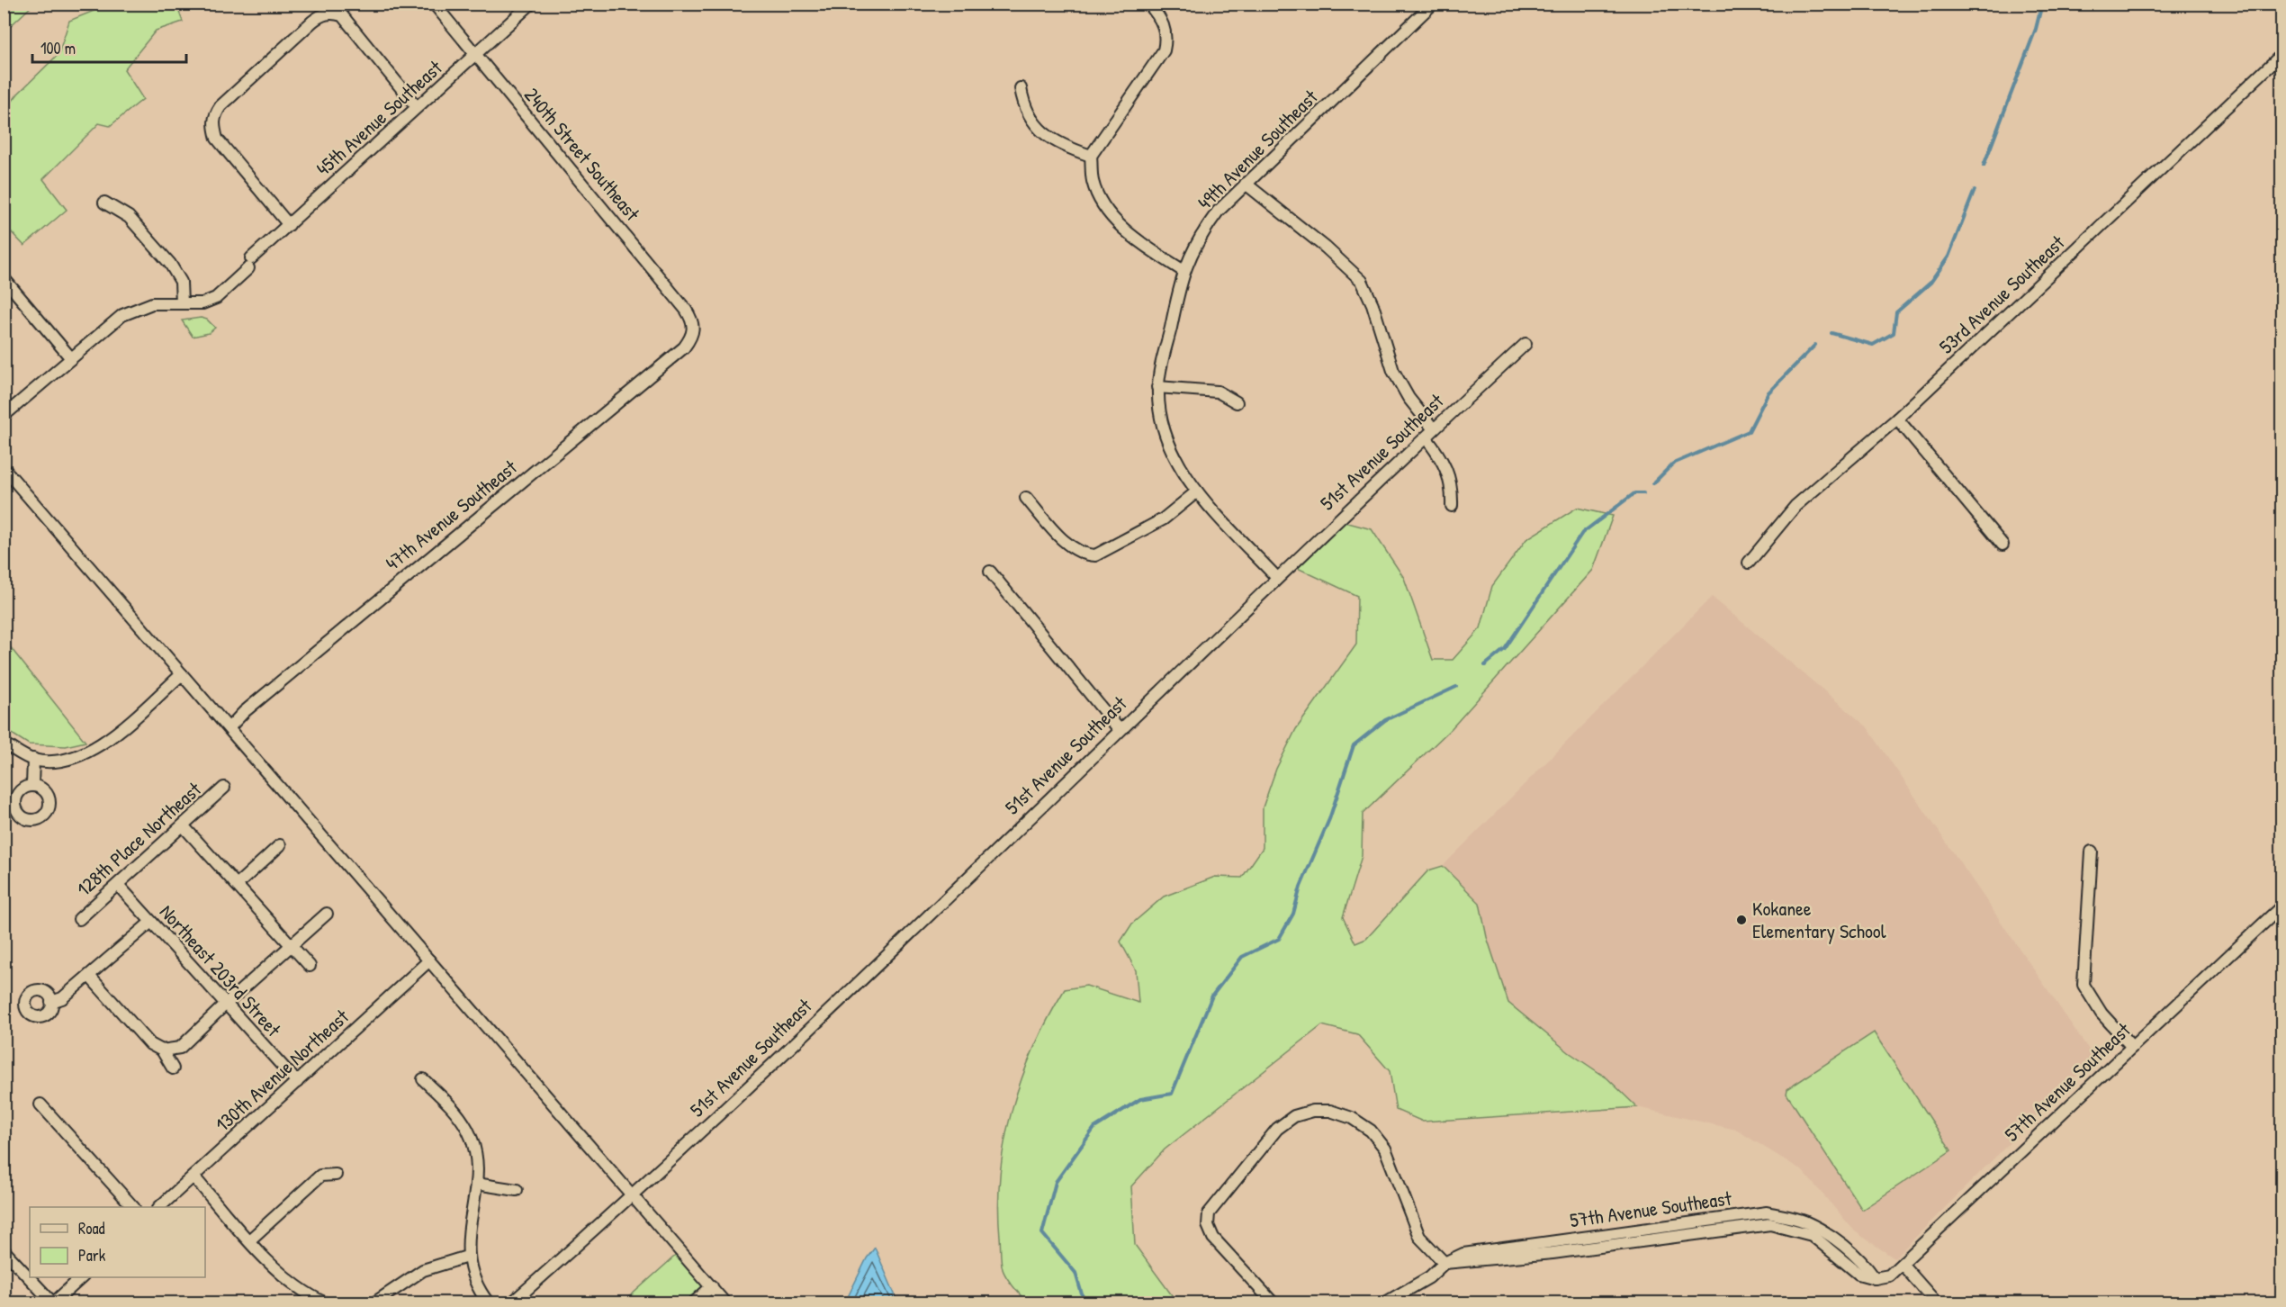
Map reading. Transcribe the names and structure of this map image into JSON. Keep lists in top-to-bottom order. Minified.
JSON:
{"streets":{"street":["45th Avenue Southeast","49th Avenue Southeast","240th Street Southeast","53rd Avenue Southeast","51st Avenue Southeast","47th Avenue Southeast","128th Place Northeast","Northeast 203rd Street","130th Avenue Northeast","57th Avenue Southeast"]},"crossings":[["45th Avenue Southeast","240th Street Southeast"],["49th Avenue Southeast","51st Avenue Southeast"],["240th Street Southeast","47th Avenue Southeast"],["128th Place Northeast","Northeast 203rd Street"],["Northeast 203rd Street","130th Avenue Northeast"]],"places":["Kokanee Elementary School"],"legend":["Road","Park"],"scale_bar":"100 m"}
